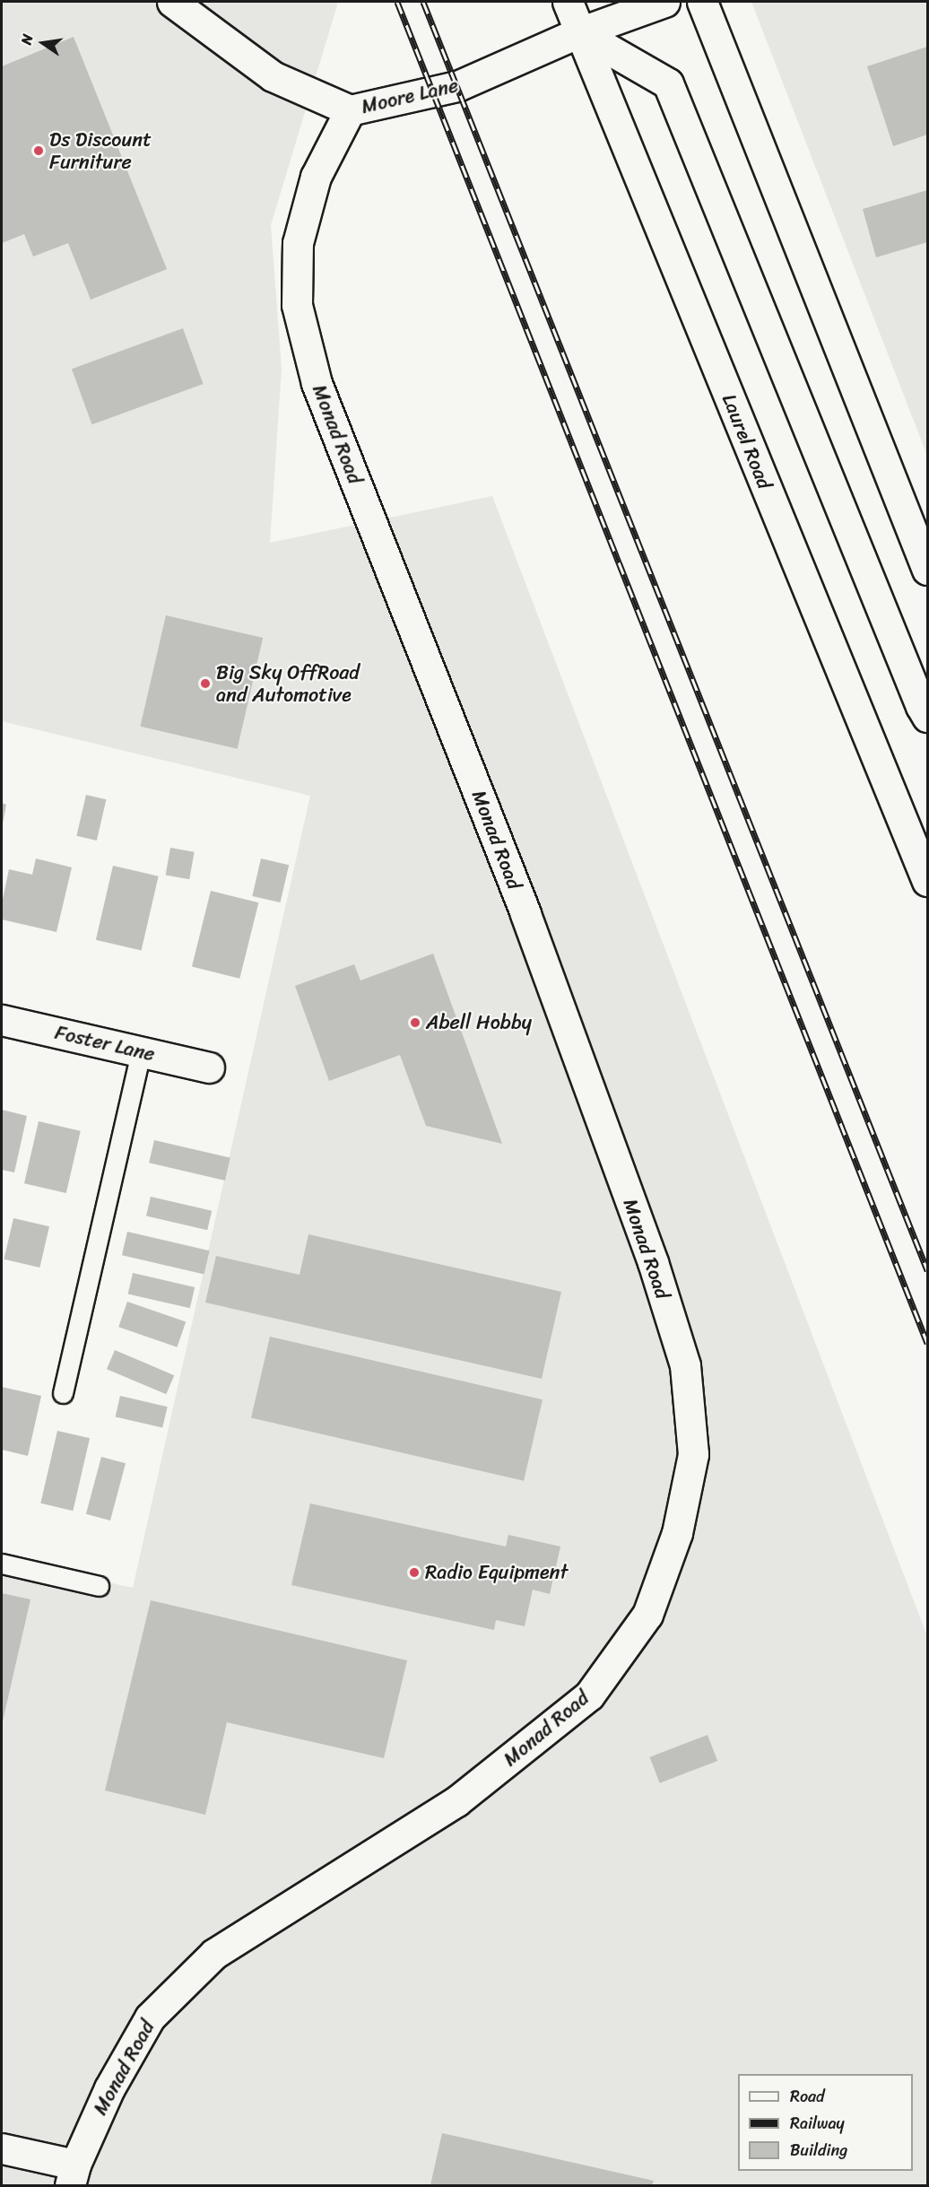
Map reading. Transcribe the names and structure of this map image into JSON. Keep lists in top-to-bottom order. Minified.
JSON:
{"streets":{"street":["Moore Lane","Monad Road","Laurel Road","Foster Lane"]},"crossings":[["Moore Lane","Monad Road"],["Moore Lane","Laurel Road"]],"places":["Ds Discount Furniture","Big Sky OffRoad and Automotive","Abell Hobby","Radio Equipment"],"legend":["Road","Railway","Building"],"north":"left"}
